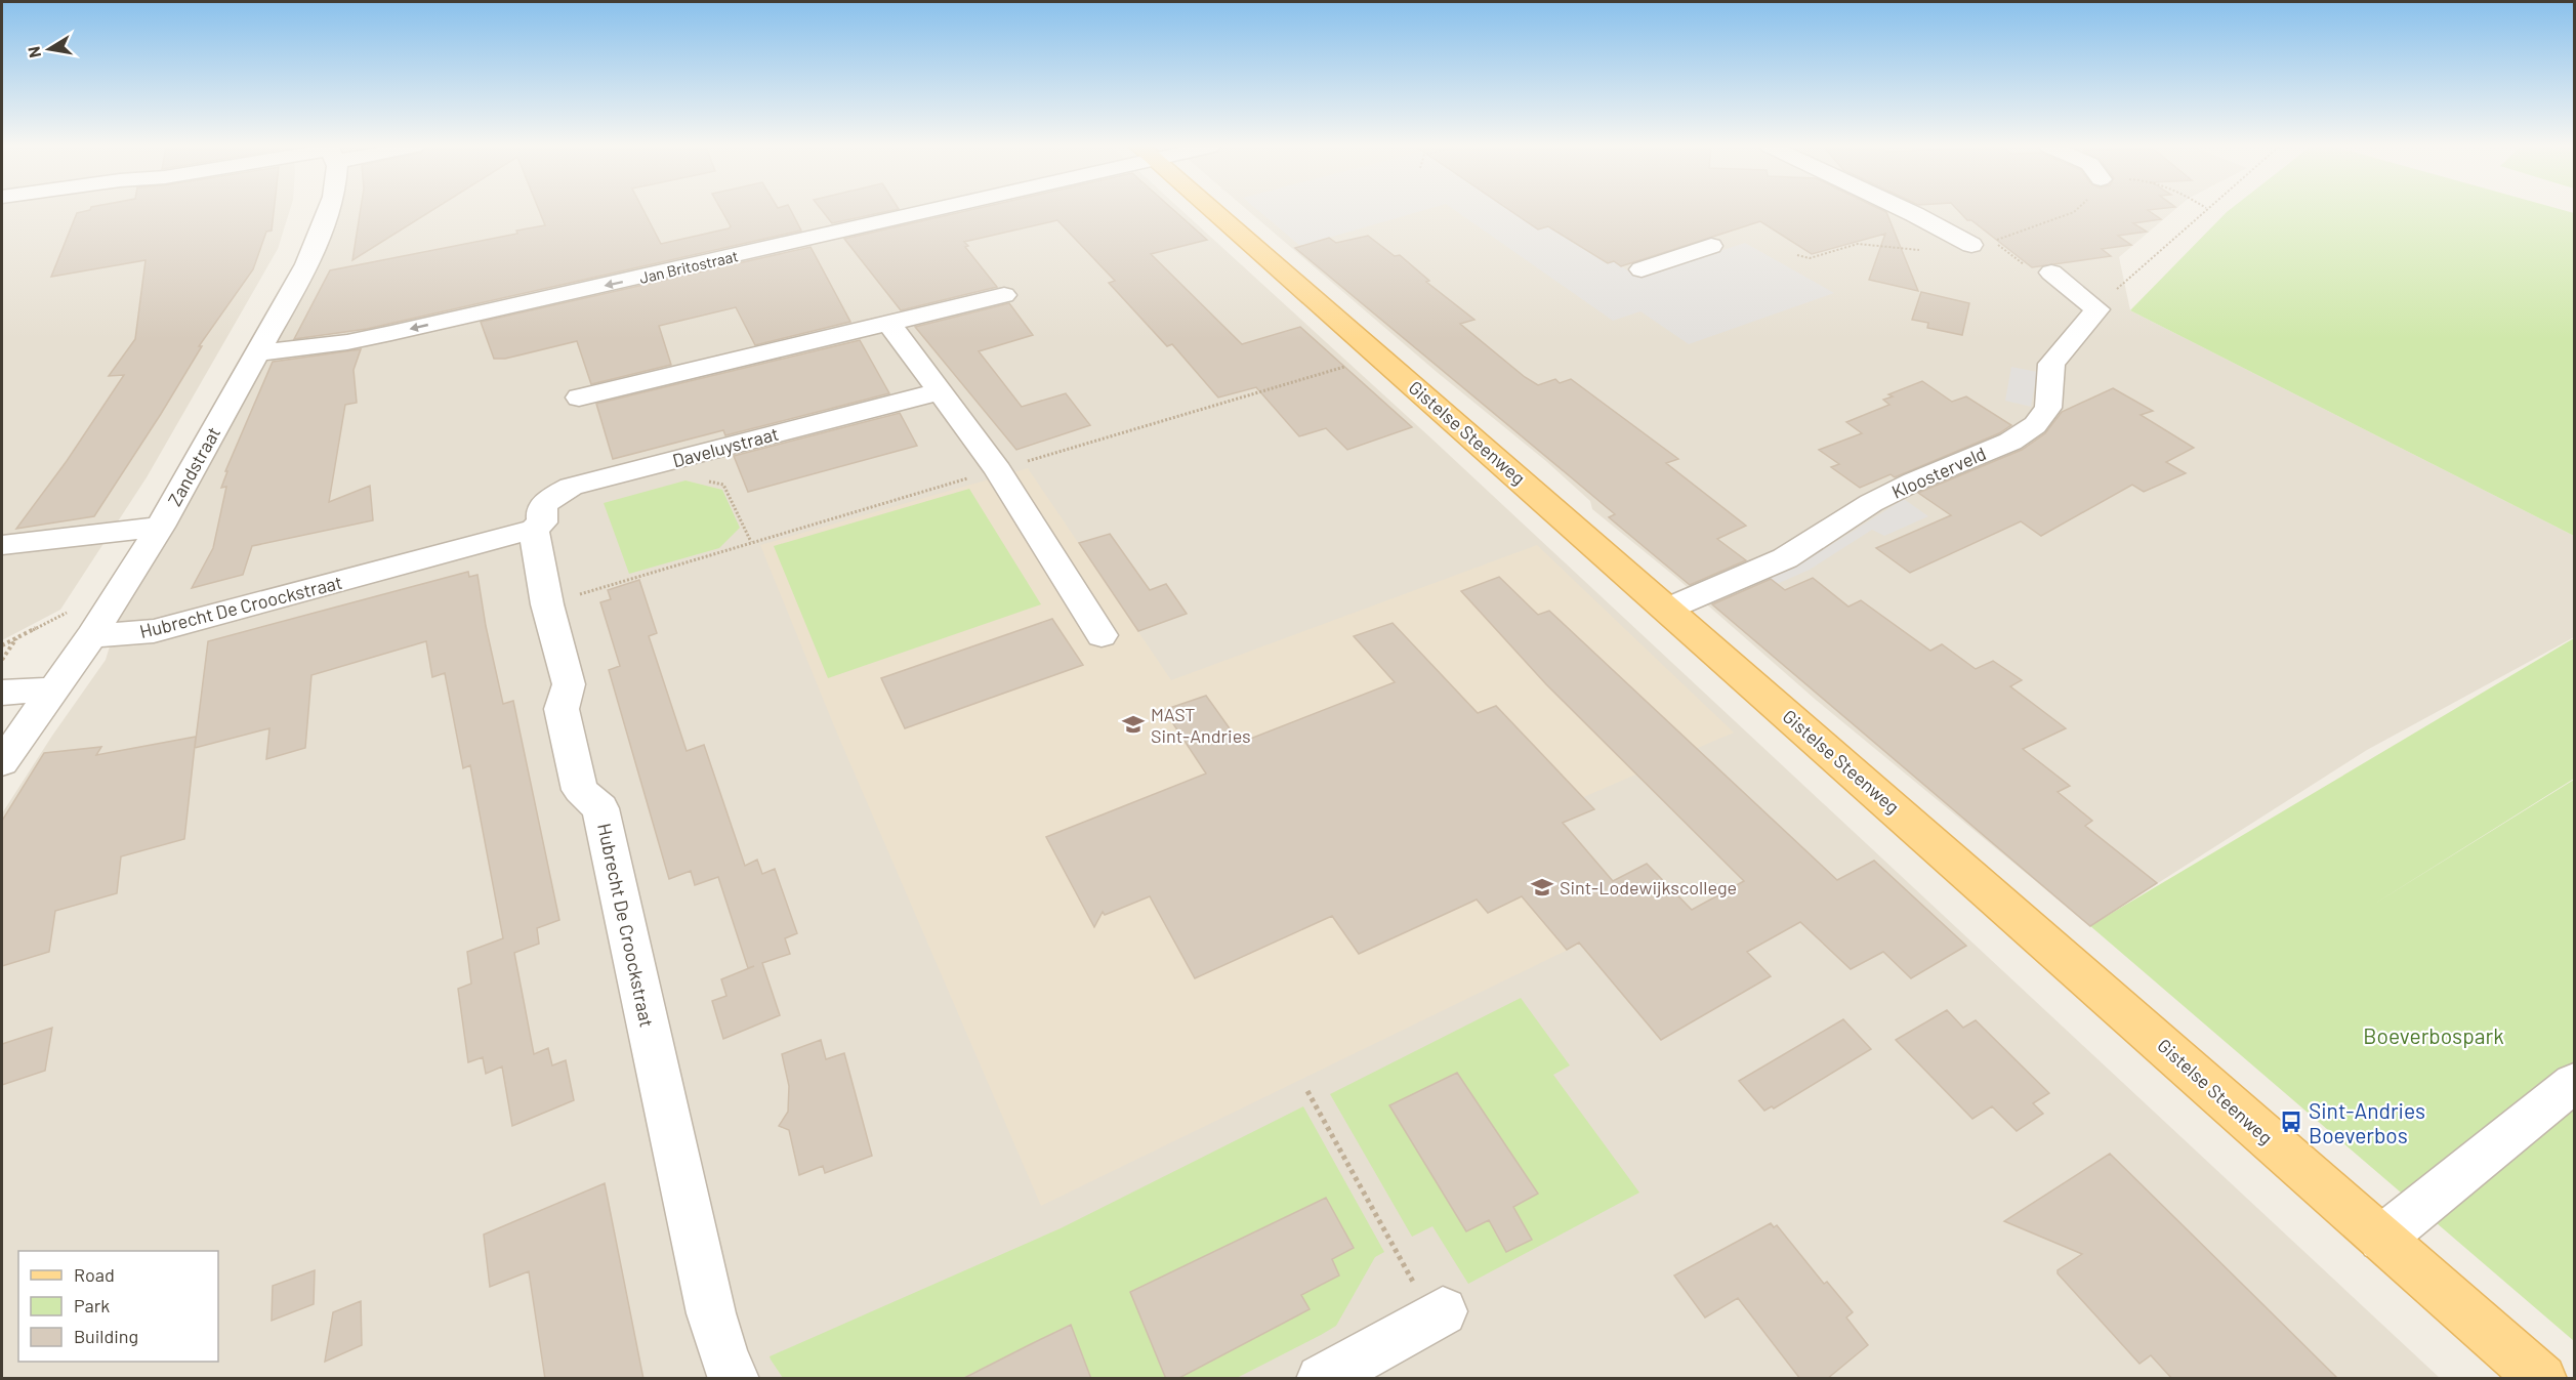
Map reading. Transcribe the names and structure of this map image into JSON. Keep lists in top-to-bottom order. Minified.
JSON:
{"streets":{"main road":["Gistelse Steenweg"],"street":["Jan Britostraat","Daveluystraat","Zandstraat","Kloosterveld","Hubrecht De Croockstraat"]},"crossings":[["Jan Britostraat","Zandstraat"],["Gistelse Steenweg","Kloosterveld"],["Daveluystraat","Hubrecht De Croockstraat"],["Zandstraat","Hubrecht De Croockstraat"]],"parks":["Boeverbospark"],"places":{"school or university":["MAST Sint-Andries","Sint-Lodewijkscollege"],"bus stop":["Sint-Andries Boeverbos"]},"legend":["Road","Park","Building"],"north":"left"}
